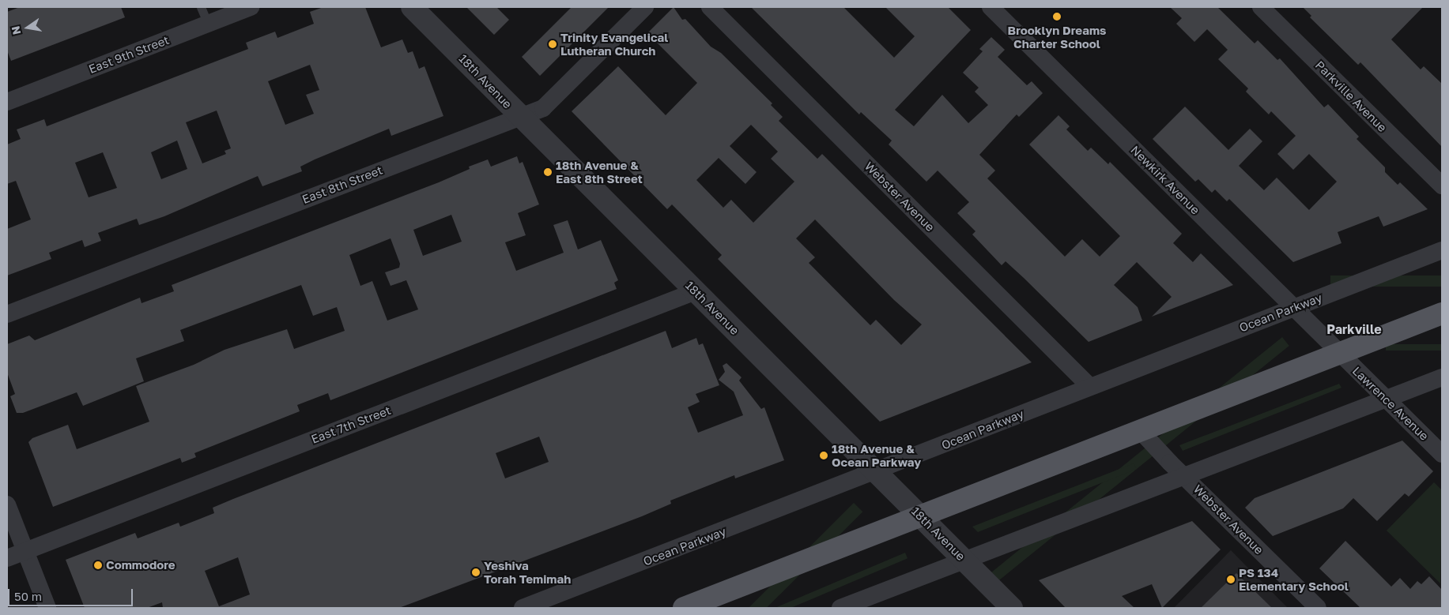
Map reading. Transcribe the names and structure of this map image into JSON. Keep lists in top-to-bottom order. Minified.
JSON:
{"streets":{"street":["East 9th Street","18th Avenue","Parkville Avenue","Newkirk Avenue","East 8th Street","Webster Avenue","Ocean Parkway","Lawrence Avenue","East 7th Street"]},"crossings":[["18th Avenue","East 8th Street"],["18th Avenue","Ocean Parkway"],["18th Avenue","East 7th Street"],["Newkirk Avenue","Ocean Parkway"],["Newkirk Avenue","Lawrence Avenue"],["Webster Avenue","Ocean Parkway"]],"districts":["Parkville"],"places":["Brooklyn Dreams Charter School","Trinity Evangelical Lutheran Church","18th Avenue & East 8th Street","18th Avenue & Ocean Parkway","Commodore","Yeshiva Torah Temimah","PS 134 Elementary School"],"scale_bar":"50 m","north":"left"}
